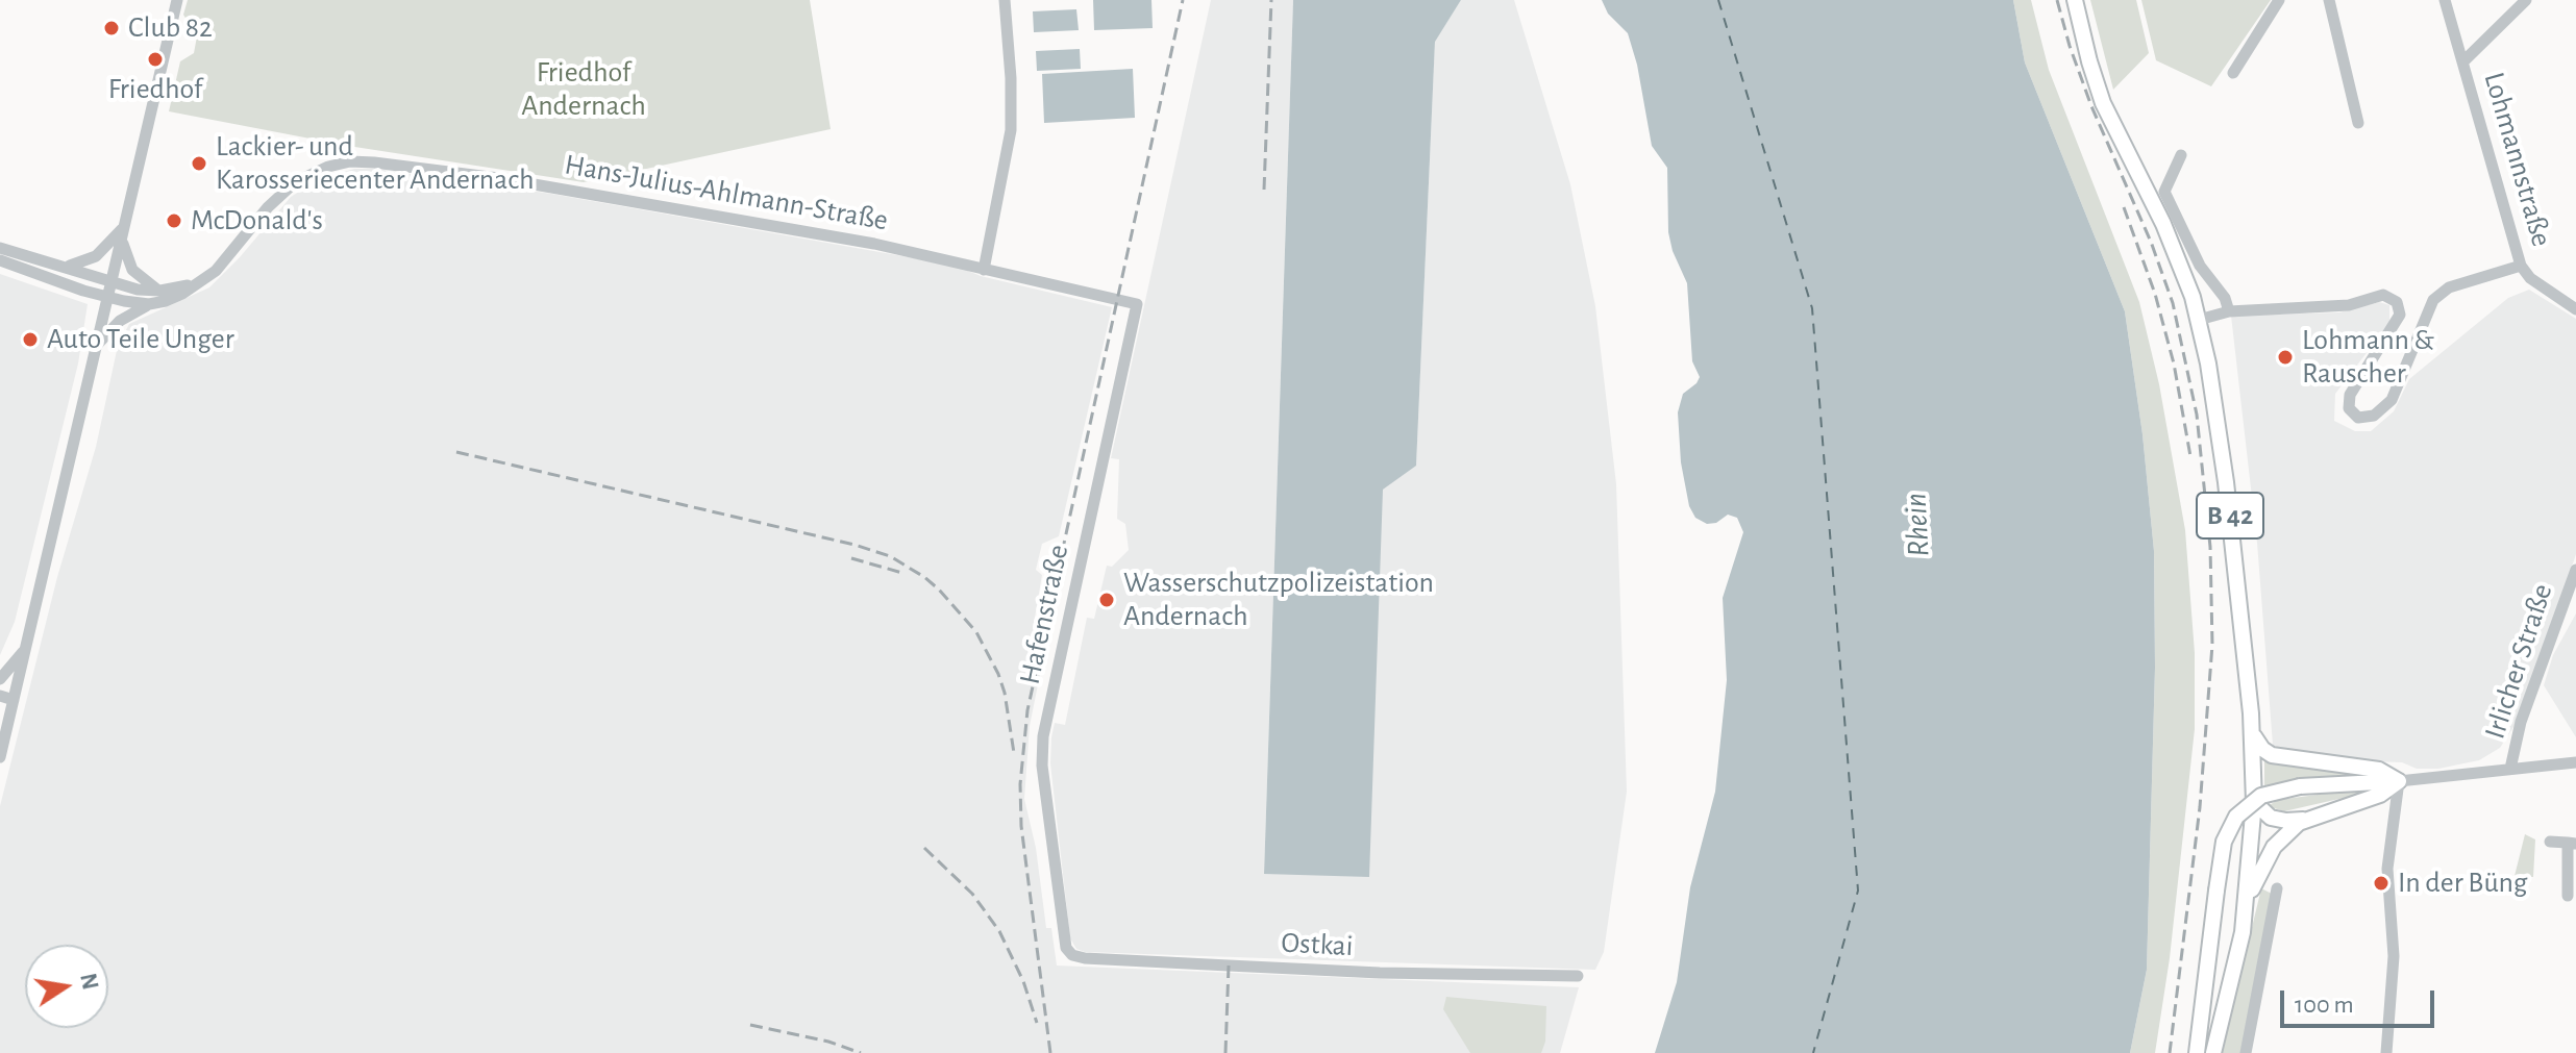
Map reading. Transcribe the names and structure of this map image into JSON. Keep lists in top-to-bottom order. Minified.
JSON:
{"streets":{"main road":["B 42"],"street":["Lohmannstraße","Hans-Julius-Ahlmann-Straße","Hafenstraße","Irlicher Straße","Ostkai"]},"crossings":[["Hans-Julius-Ahlmann-Straße","Hafenstraße"],["Hafenstraße","Ostkai"]],"water":["Rhein"],"parks":["Friedhof Andernach"],"places":["Club 82","Friedhof","Lackier- und Karosseriecenter Andernach","McDonald's","Auto Teile Unger","Lohmann & Rauscher","Wasserschutzpolizeistation Andernach","In der Büng"],"scale_bar":"100 m","north":"right"}
